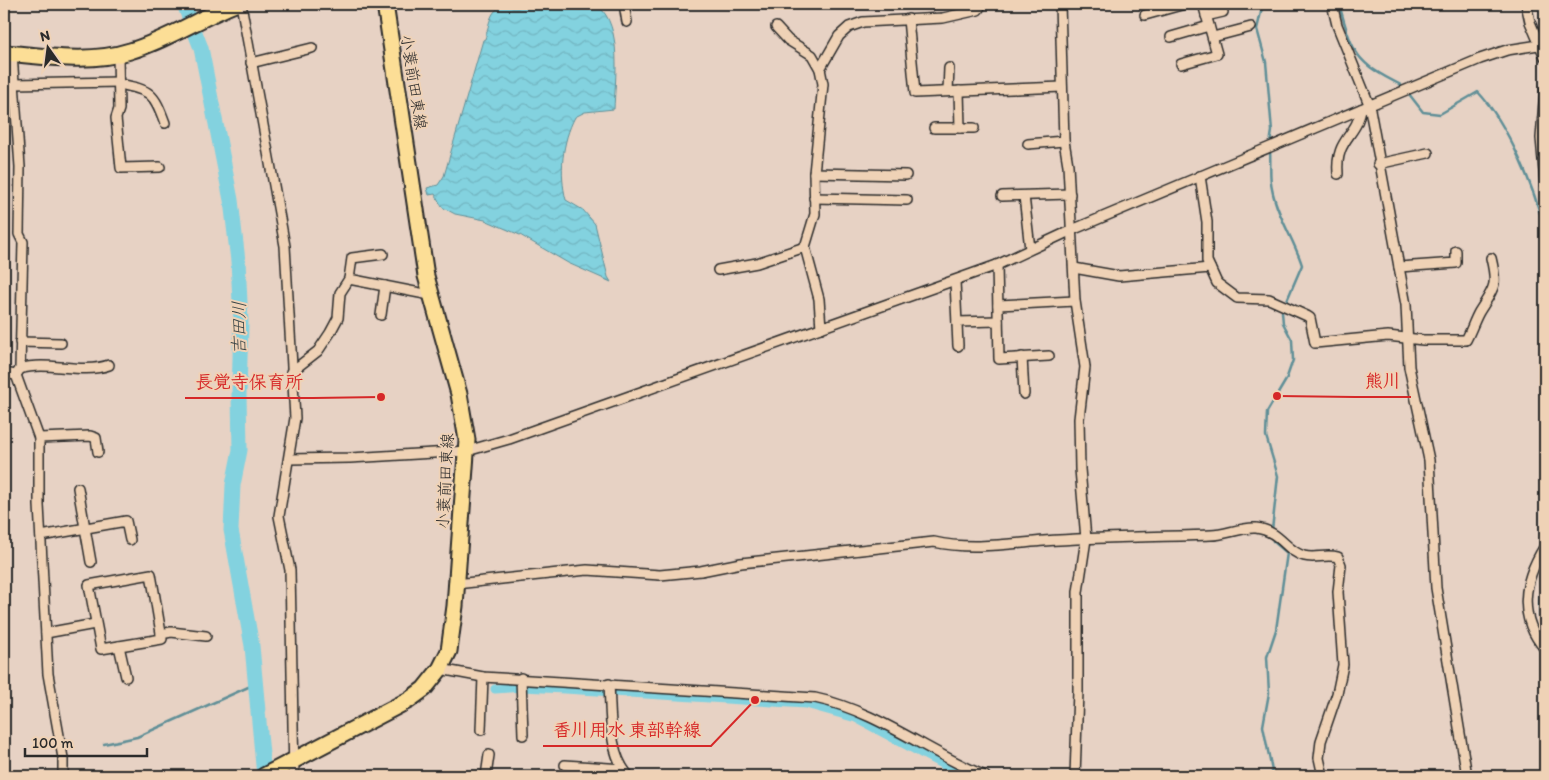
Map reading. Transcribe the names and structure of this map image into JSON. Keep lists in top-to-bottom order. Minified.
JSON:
{"streets":{"main road":["小蓑前田東線"]},"water":["吉田川"],"places":["熊川","長覚寺保育所","香川用水 東部幹線"],"scale_bar":"100 m","north":"top"}
